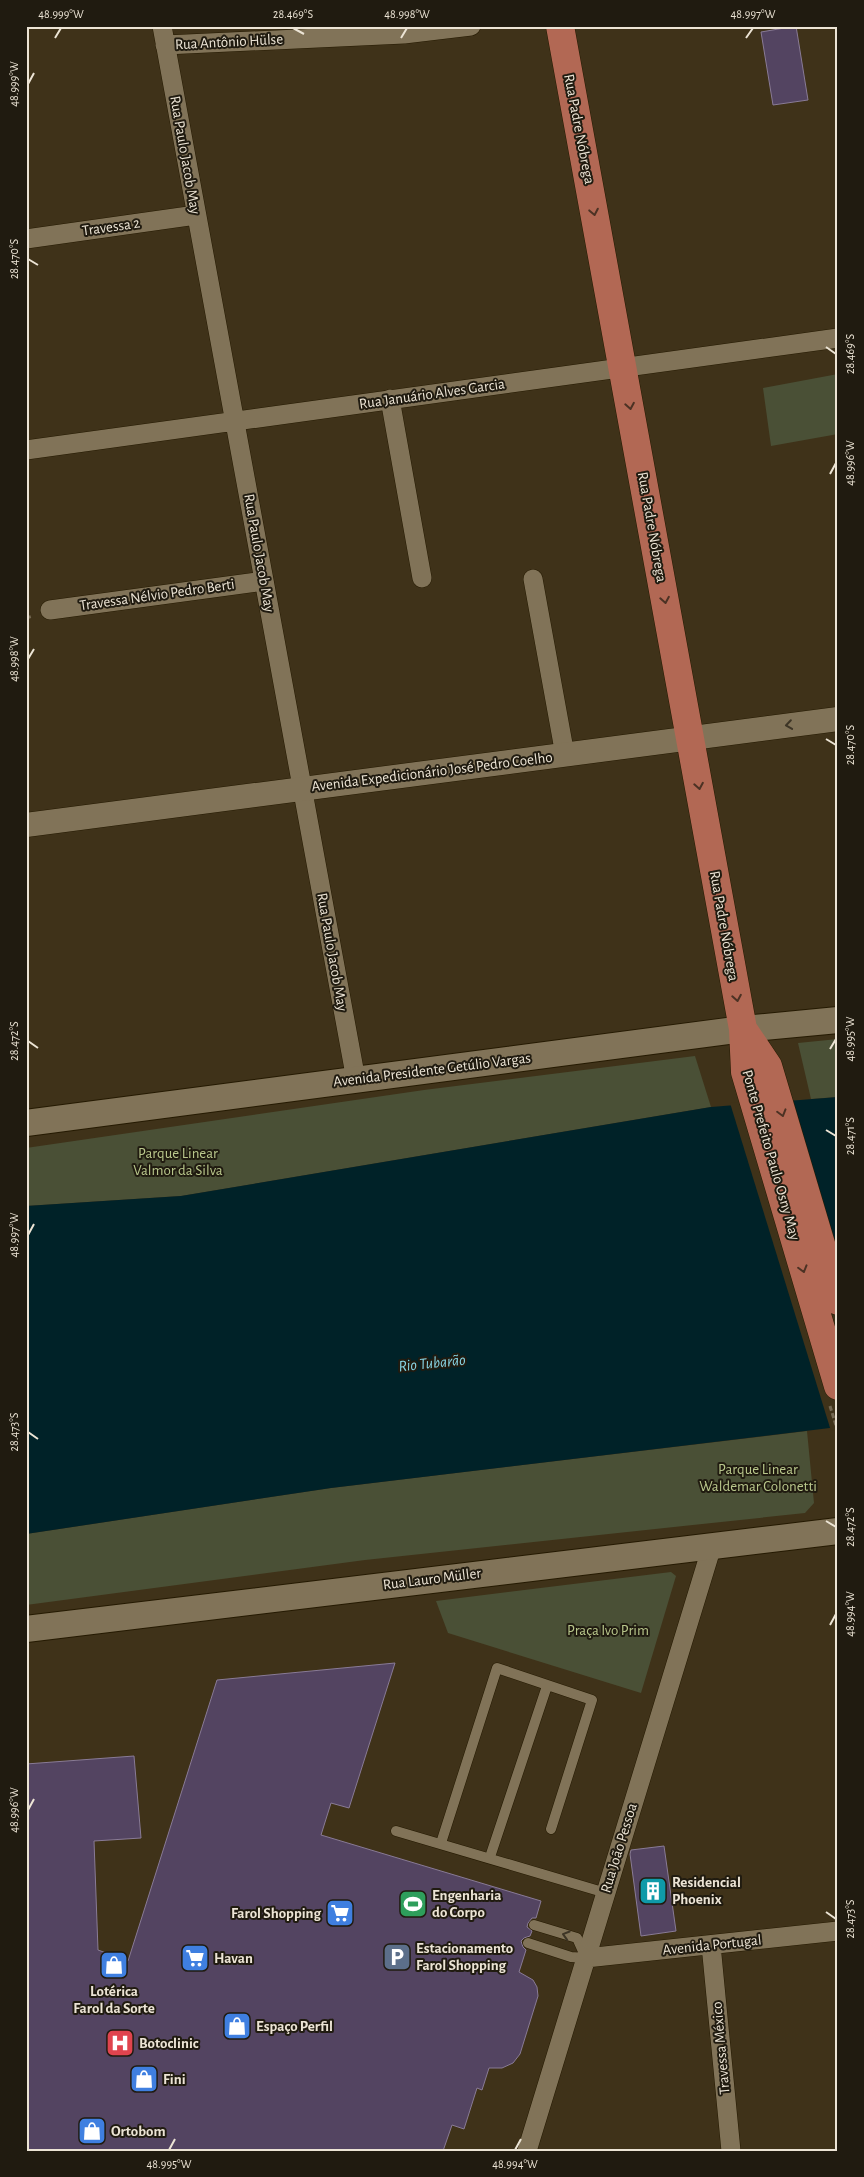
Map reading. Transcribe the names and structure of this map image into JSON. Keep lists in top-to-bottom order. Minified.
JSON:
{"streets":{"main road":["Rua Padre Nóbrega","Avenida Presidente Getúlio Vargas","Ponte Prefeito Paulo Osny May","Rua Lauro Müller"],"street":["Rua Antônio Hülse","Rua Paulo Jacob May","Travessa 2","Rua Januário Alves Garcia","Travessa Nélvio Pedro Berti","Avenida Expedicionário José Pedro Coelho","Rua João Pessoa","Avenida Portugal","Travessa México"]},"crossings":[["Rua Antônio Hülse","Rua Paulo Jacob May"],["Rua Padre Nóbrega","Rua Januário Alves Garcia"],["Rua Padre Nóbrega","Avenida Expedicionário José Pedro Coelho"],["Rua Padre Nóbrega","Avenida Presidente Getúlio Vargas"],["Rua Padre Nóbrega","Ponte Prefeito Paulo Osny May"],["Rua Paulo Jacob May","Travessa 2"],["Rua Paulo Jacob May","Rua Januário Alves Garcia"],["Rua Paulo Jacob May","Travessa Nélvio Pedro Berti"],["Rua Paulo Jacob May","Avenida Expedicionário José Pedro Coelho"],["Rua Paulo Jacob May","Avenida Presidente Getúlio Vargas"],["Avenida Presidente Getúlio Vargas","Ponte Prefeito Paulo Osny May"],["Rua Lauro Müller","Rua João Pessoa"],["Rua João Pessoa","Avenida Portugal"],["Avenida Portugal","Travessa México"]],"one_way":["Rua Padre Nóbrega","Ponte Prefeito Paulo Osny May"],"water":["Rio Tubarão"],"parks":["Parque Linear Valmor da Silva","Parque Linear Waldemar Colonetti","Praça Ivo Prim"],"places":{"building":["Residencial Phoenix"],"sports":["Engenharia do Corpo"],"supermarket":["Farol Shopping","Havan"],"parking":["Estacionamento Farol Shopping"],"shop":["Lotérica Farol da Sorte","Espaço Perfil","Fini","Ortobom"],"hospital":["Botoclinic"]},"coordinates":["48.999°W","28.469°S","48.998°W","48.997°W","28.470°S","48.996°W","48.995°W","28.472°S","28.471°S","28.473°S","48.994°W"]}
